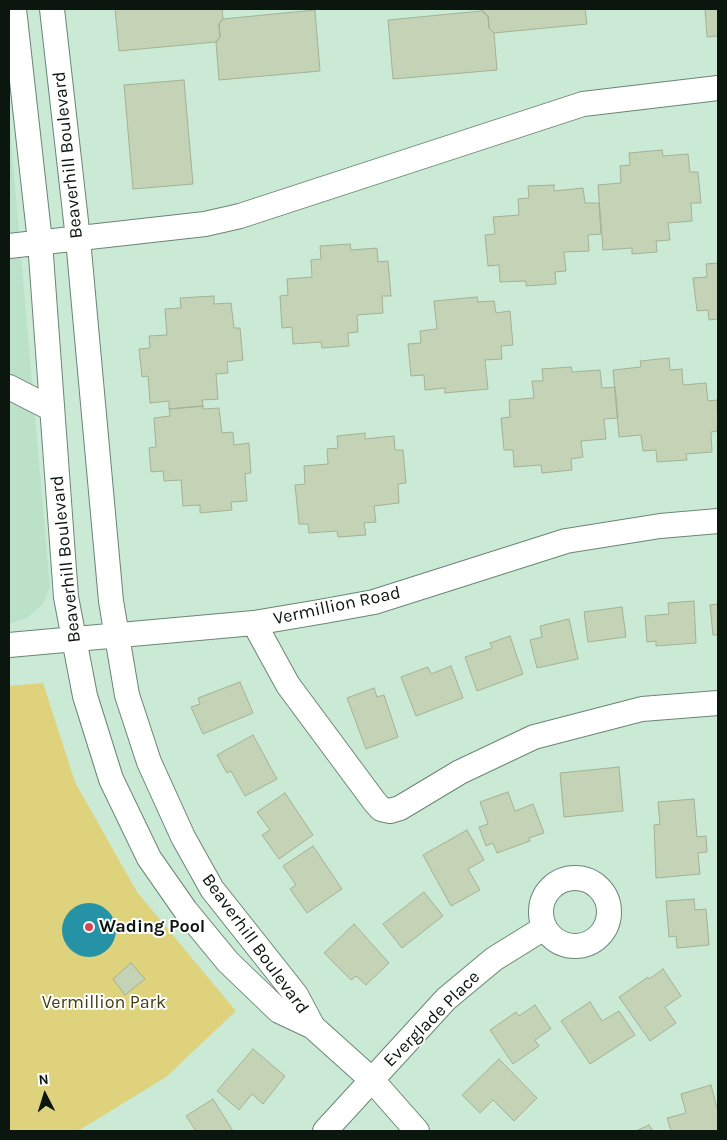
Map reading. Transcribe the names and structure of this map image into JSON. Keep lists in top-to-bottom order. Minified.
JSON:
{"streets":{"street":["Beaverhill Boulevard","Vermillion Road","Everglade Place"]},"crossings":[["Beaverhill Boulevard","Vermillion Road"],["Beaverhill Boulevard","Everglade Place"]],"parks":["Vermillion Park"],"places":["Wading Pool"],"north":"top"}
